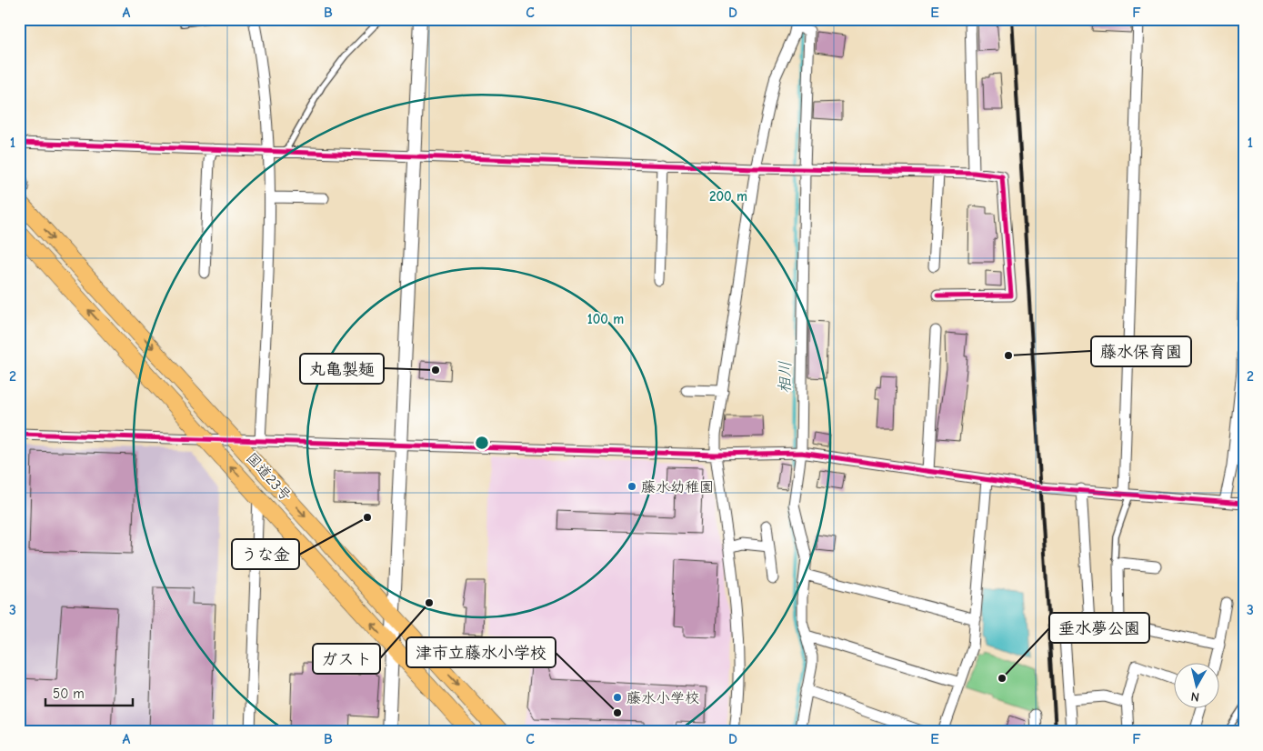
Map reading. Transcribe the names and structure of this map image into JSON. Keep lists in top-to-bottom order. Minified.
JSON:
{"streets":{"highway":["国道23号"]},"water":["相川"],"places":["藤水保育園","丸亀製麺","藤水幼稚園","うな金","ガスト","垂水夢公園","藤水小学校","津市立藤水小学校"],"scale_bar":"50 m","north":"bottom","grid":{"columns":["A","B","C","D","E","F"],"rows":["1","2","3"]},"rings":["200 m","100 m"]}
